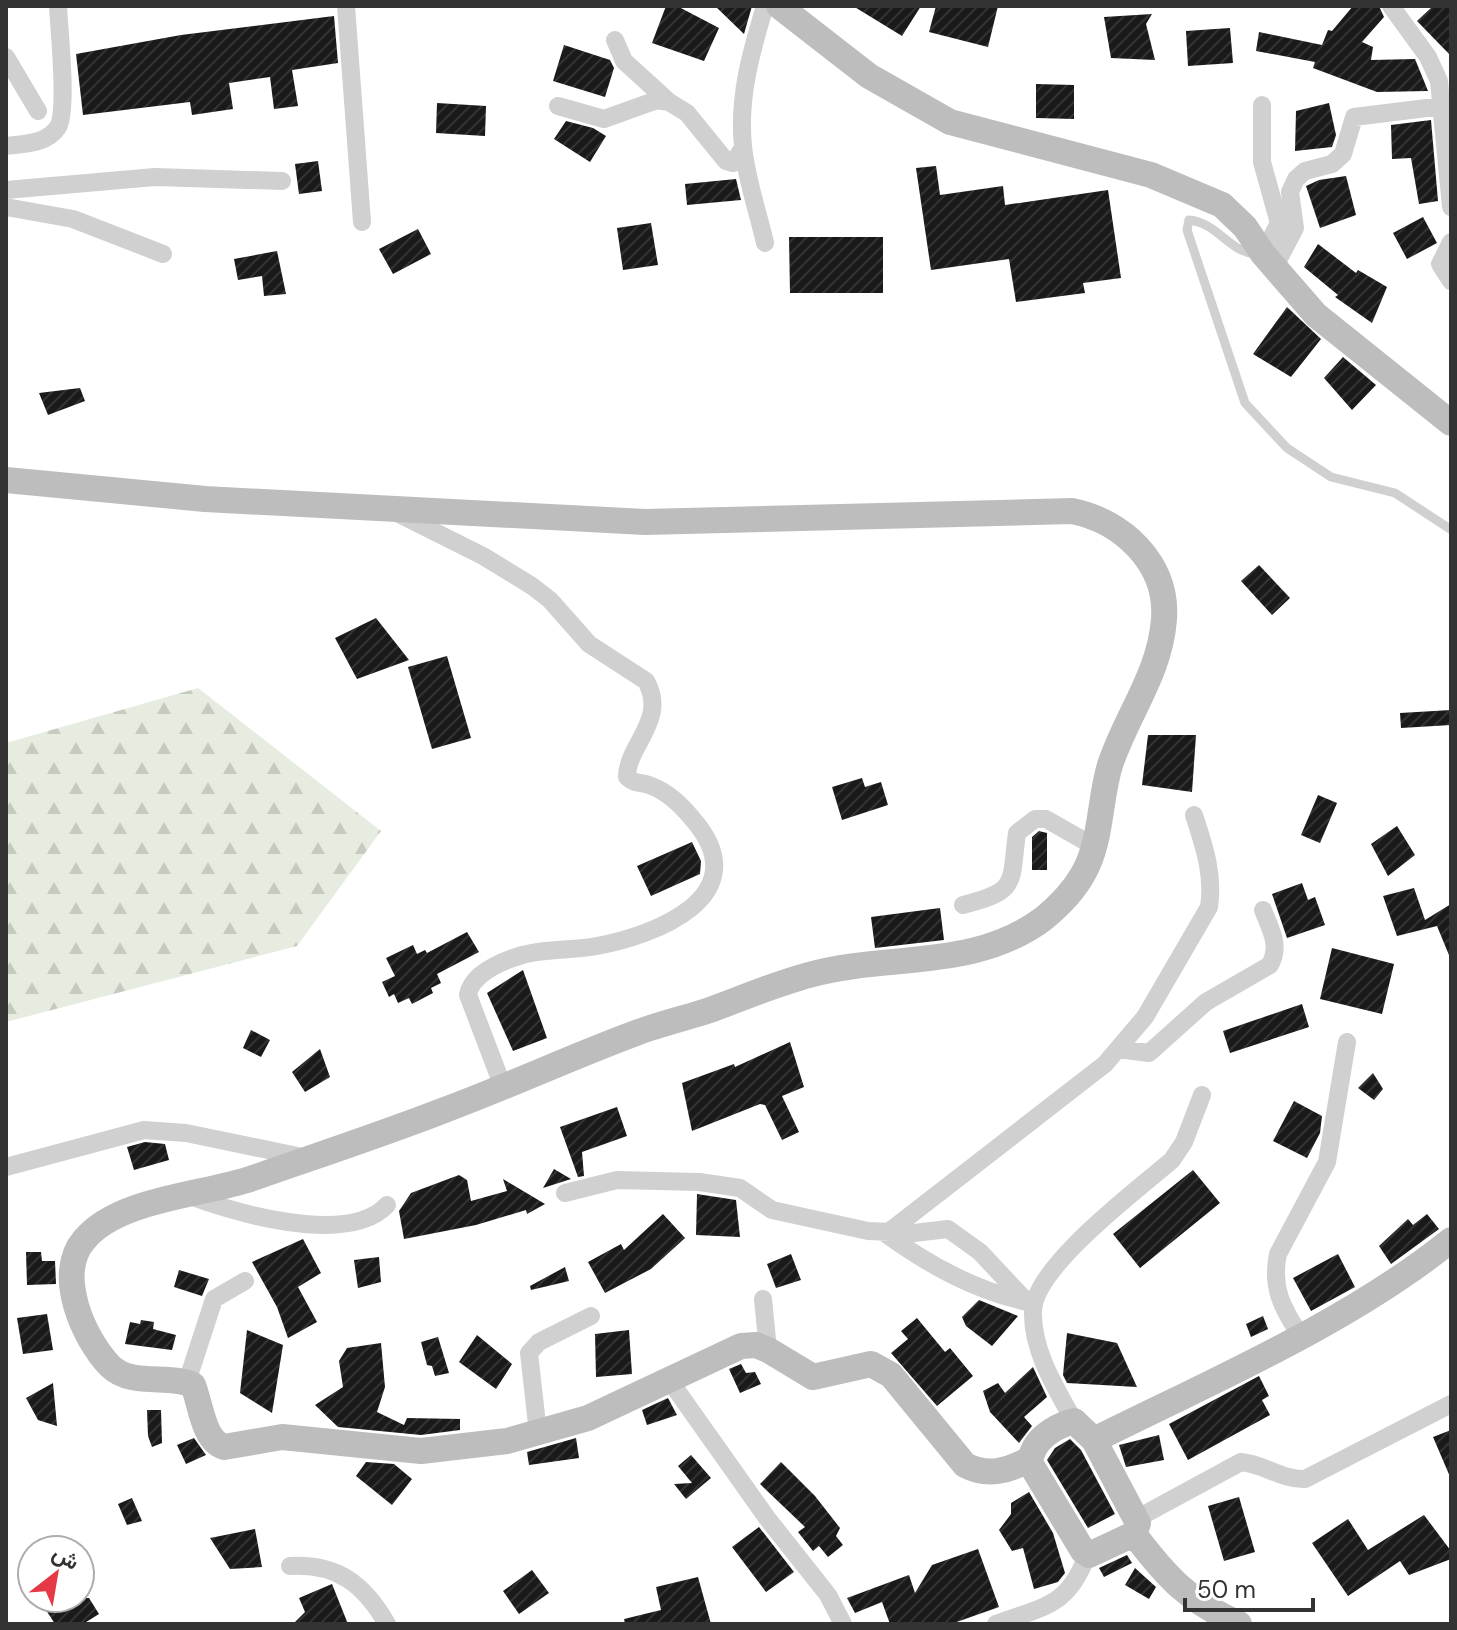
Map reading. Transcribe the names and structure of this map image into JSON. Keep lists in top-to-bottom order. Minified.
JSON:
{"scale_bar":"50 m","north":"top right"}
